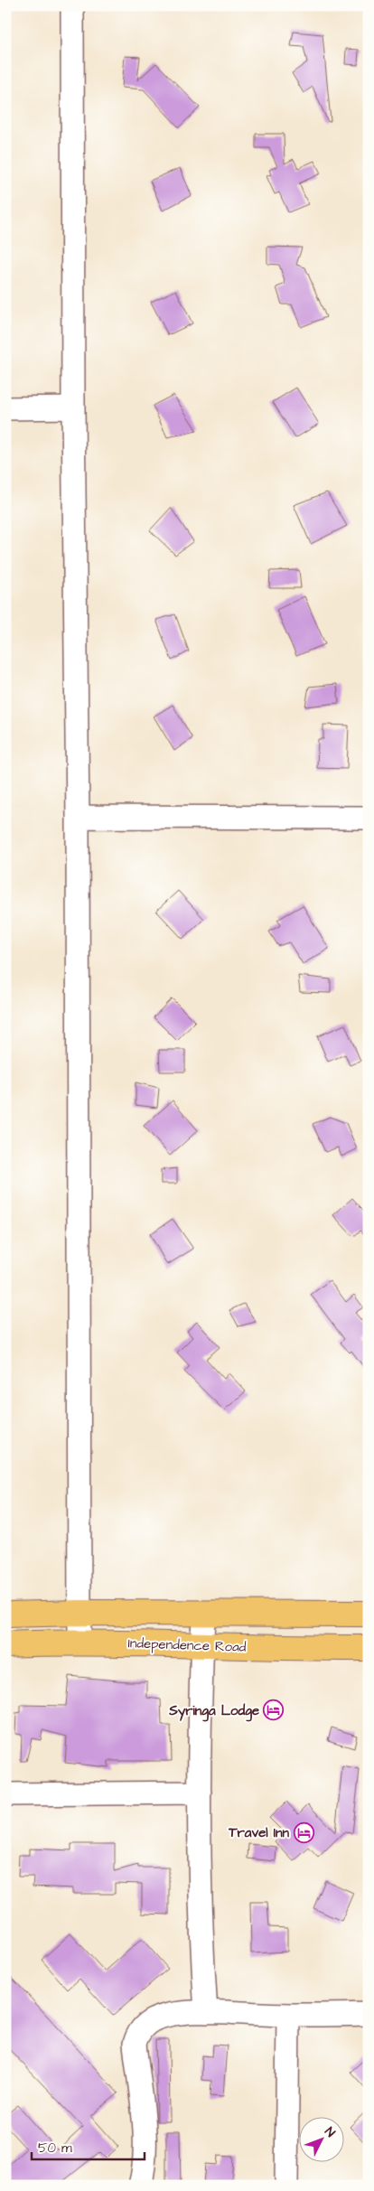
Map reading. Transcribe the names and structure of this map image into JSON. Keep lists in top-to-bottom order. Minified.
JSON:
{"streets":{"main road":["Independence Road"]},"places":{"hotel":["Syringa Lodge","Travel Inn"]},"scale_bar":"50 m","north":"top right"}
